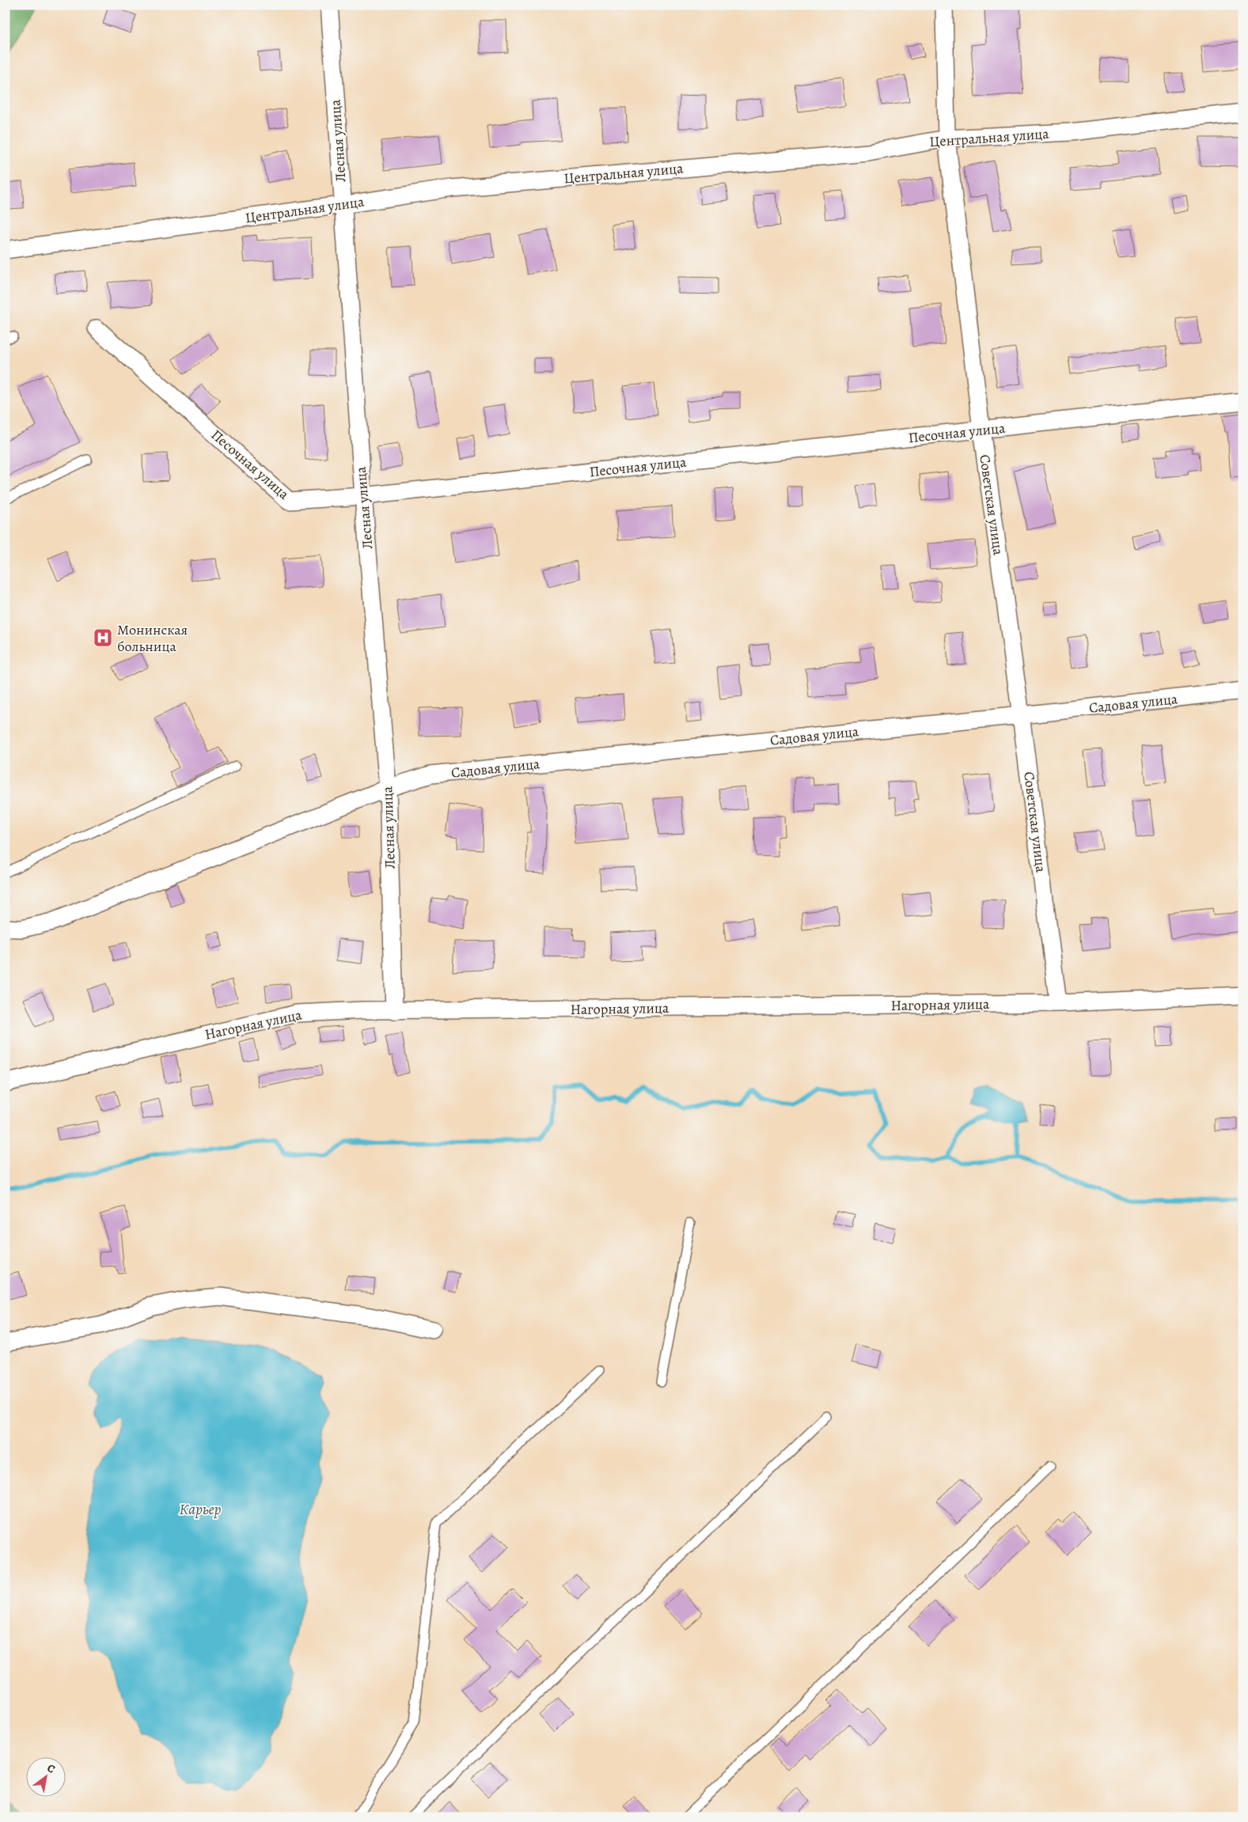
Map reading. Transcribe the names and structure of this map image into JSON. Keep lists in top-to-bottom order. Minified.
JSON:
{"streets":{"street":["Центральная улица","Лесная улица","Песочная улица","Советская улица","Садовая улица","Нагорная улица"]},"crossings":[["Центральная улица","Лесная улица"],["Центральная улица","Советская улица"],["Лесная улица","Песочная улица"],["Лесная улица","Садовая улица"],["Лесная улица","Нагорная улица"],["Песочная улица","Советская улица"],["Советская улица","Садовая улица"],["Советская улица","Нагорная улица"]],"water":["Карьер"],"places":{"hospital":["Монинская больница"]},"north":"top right"}
